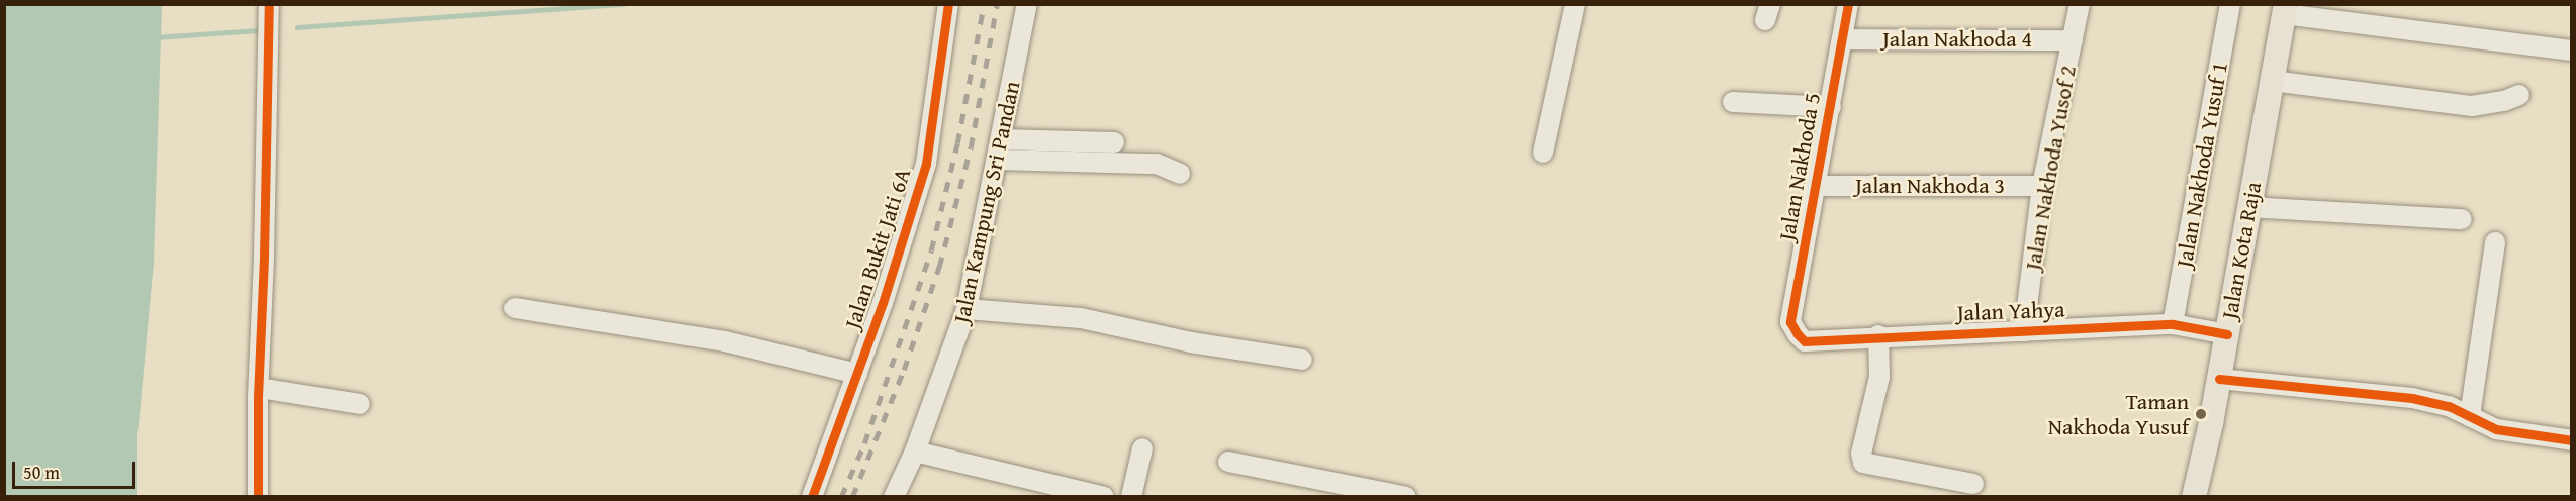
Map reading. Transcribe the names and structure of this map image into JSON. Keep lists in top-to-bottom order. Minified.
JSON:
{"streets":{"main road":["Jalan Kota Raja"],"street":["Jalan Nakhoda 4","Jalan Nakhoda Yusuf 1","Jalan Nakhoda 5","Jalan Nakhoda Yusof 2","Jalan Nakhoda 3","Jalan Kampung Sri Pandan","Jalan Bukit Jati 6A","Jalan Yahya"]},"crossings":[["Jalan Nakhoda 4","Jalan Nakhoda 5"],["Jalan Nakhoda 4","Jalan Nakhoda Yusof 2"],["Jalan Nakhoda Yusuf 1","Jalan Yahya"],["Jalan Nakhoda 5","Jalan Nakhoda 3"],["Jalan Nakhoda 5","Jalan Yahya"],["Jalan Nakhoda Yusof 2","Jalan Nakhoda 3"],["Jalan Nakhoda Yusof 2","Jalan Yahya"],["Jalan Kota Raja","Jalan Yahya"]],"places":["Taman Nakhoda Yusuf"],"scale_bar":"50 m"}
